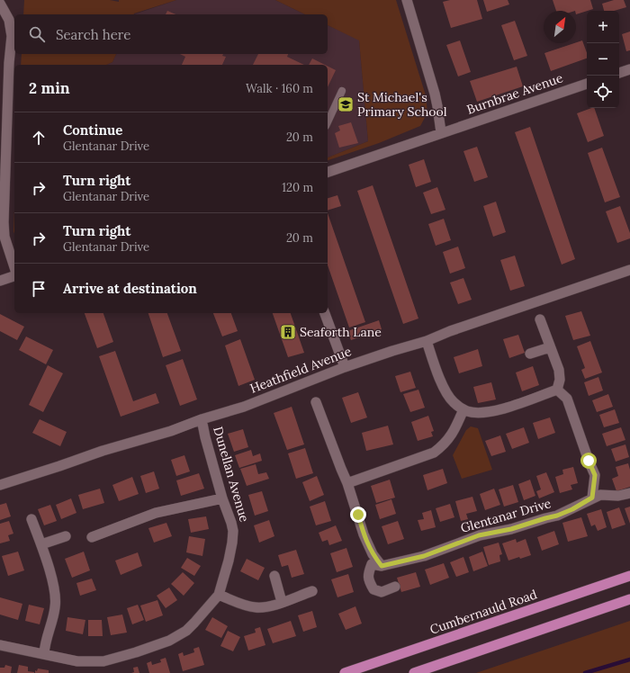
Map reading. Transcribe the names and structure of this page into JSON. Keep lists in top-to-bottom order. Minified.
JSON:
{"streets":{"main road":["Cumbernauld Road"],"street":["Burnbrae Avenue","Heathfield Avenue","Dunellan Avenue","Glentanar Drive"]},"crossings":[["Heathfield Avenue","Dunellan Avenue"]],"places":{"school or university":["St Michael's Primary School"],"building":["Seaforth Lane"]},"north":"top right","page":{"map_buttons":["+","−"],"search":"Search here","heading":["2 min","Walk · 160 m"],"list":[["Continue","Glentanar Drive","20 m"],["Turn right","Glentanar Drive","120 m"],["Turn right","Glentanar Drive","20 m"],"Arrive at destination"]}}
